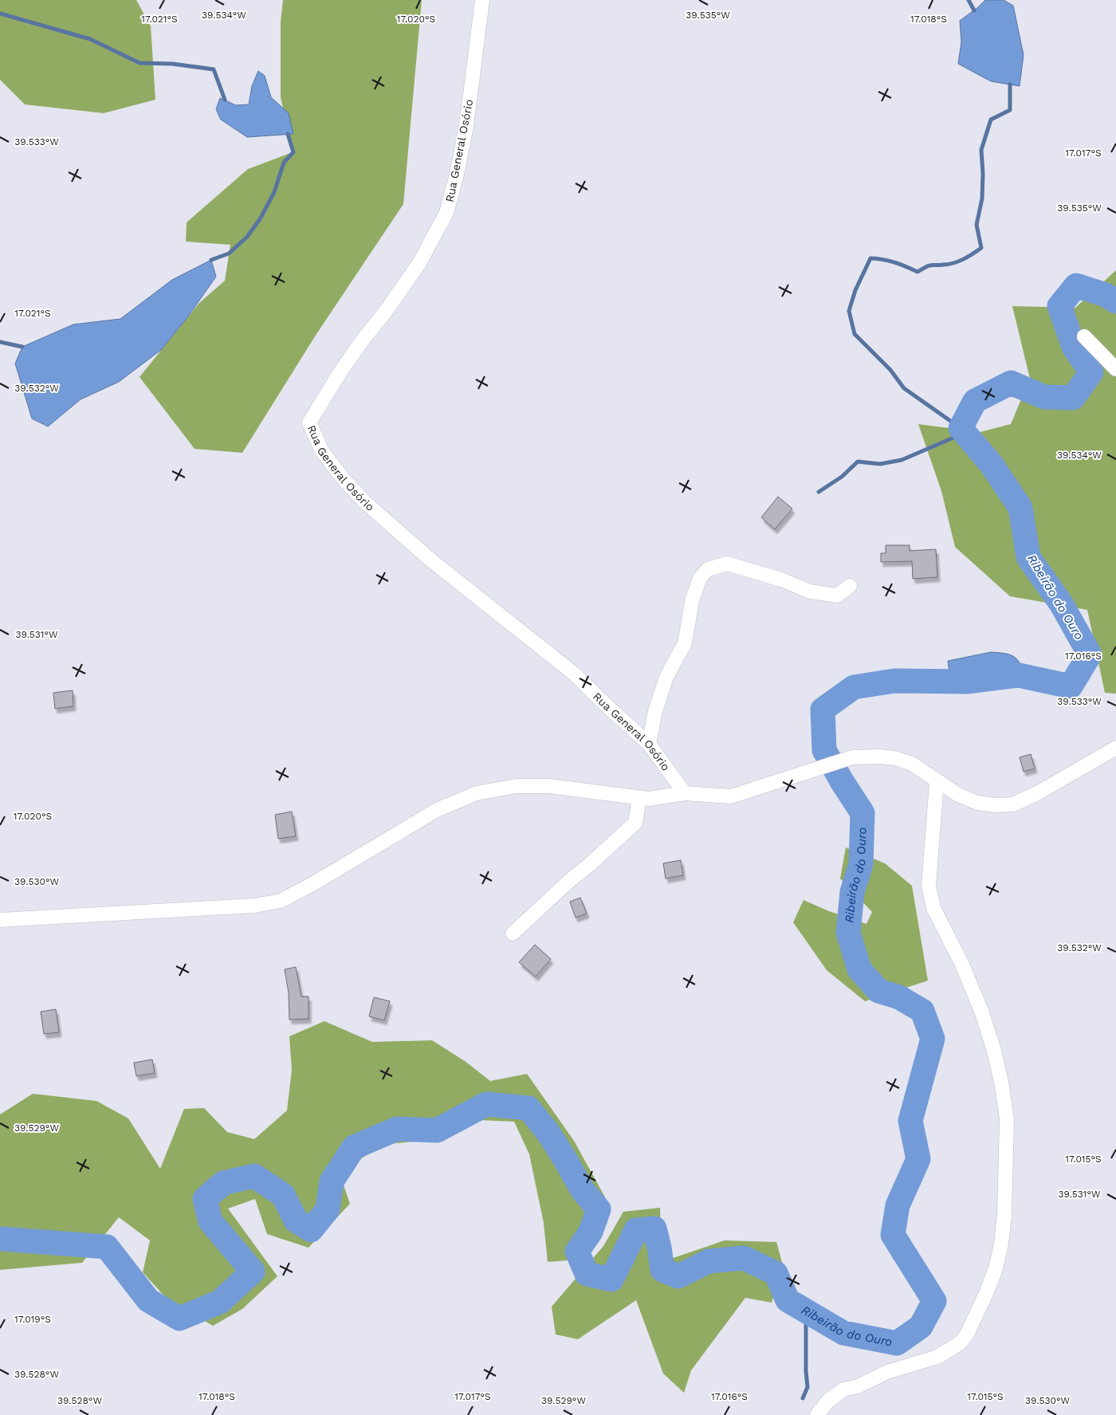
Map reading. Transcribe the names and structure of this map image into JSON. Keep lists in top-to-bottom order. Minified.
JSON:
{"streets":{"street":["Rua General Osório"]},"water":["Ribeirão do Ouro"],"coordinates":["39.534°W","39.535°W","17.021°S","17.020°S","17.018°S","39.533°W","17.017°S","39.532°W","39.531°W","17.016°S","39.530°W","39.529°W","17.015°S","17.019°S","39.528°W"]}
